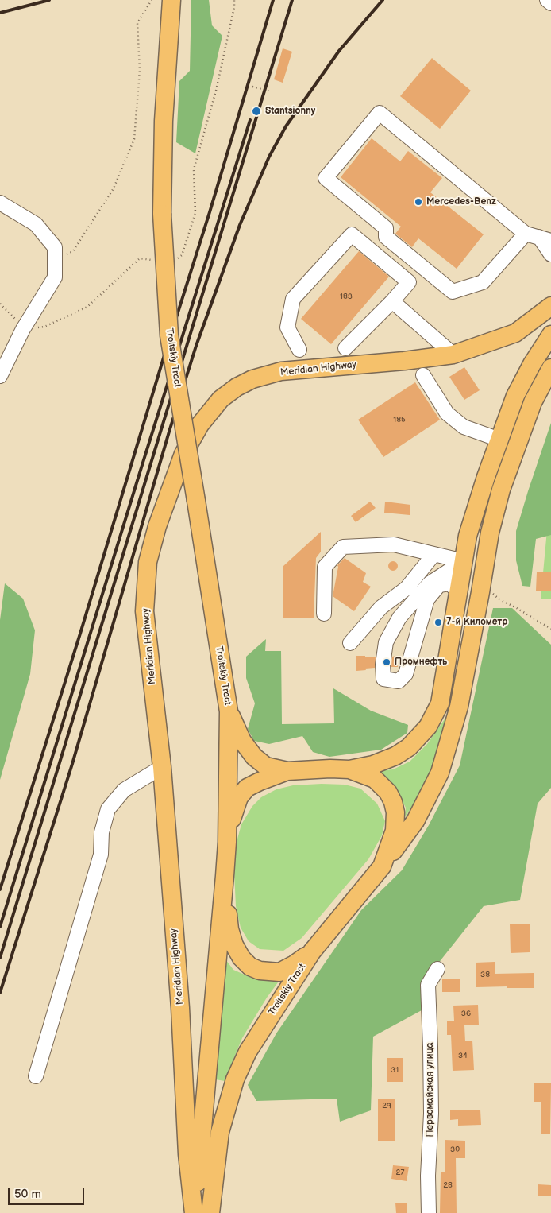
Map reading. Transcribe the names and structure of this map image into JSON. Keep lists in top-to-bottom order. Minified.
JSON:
{"streets":{"main road":["Troitskiy Tract","Meridian Highway"],"street":["Первомайская улица"]},"crossings":[["Troitskiy Tract","Meridian Highway"]],"places":["Stantsionny","Mercedes-Benz","7-й Километр","Промнефть"],"house_numbers":["183","185","38","36","34","31","29","30","27","28"],"scale_bar":"50 m"}
